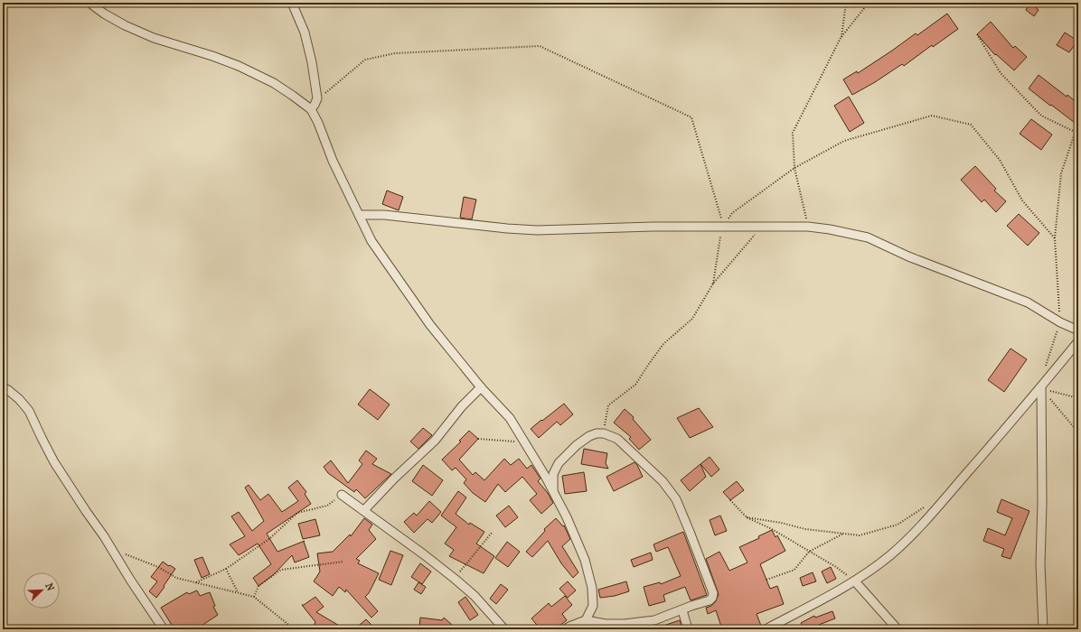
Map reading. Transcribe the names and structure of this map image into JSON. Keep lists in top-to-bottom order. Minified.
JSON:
{"north":"top right"}
